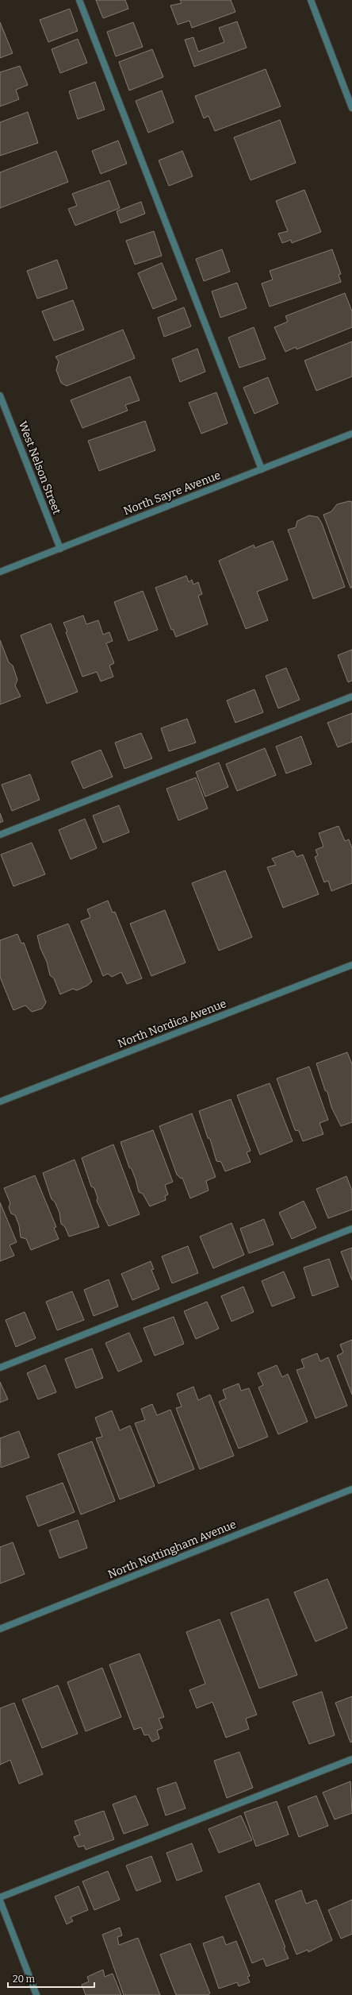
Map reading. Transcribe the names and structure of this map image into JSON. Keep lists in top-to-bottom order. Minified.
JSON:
{"streets":{"street":["West Nelson Street","North Sayre Avenue","North Nordica Avenue","North Nottingham Avenue"]},"crossings":[["West Nelson Street","North Sayre Avenue"]],"scale_bar":"20 m"}
